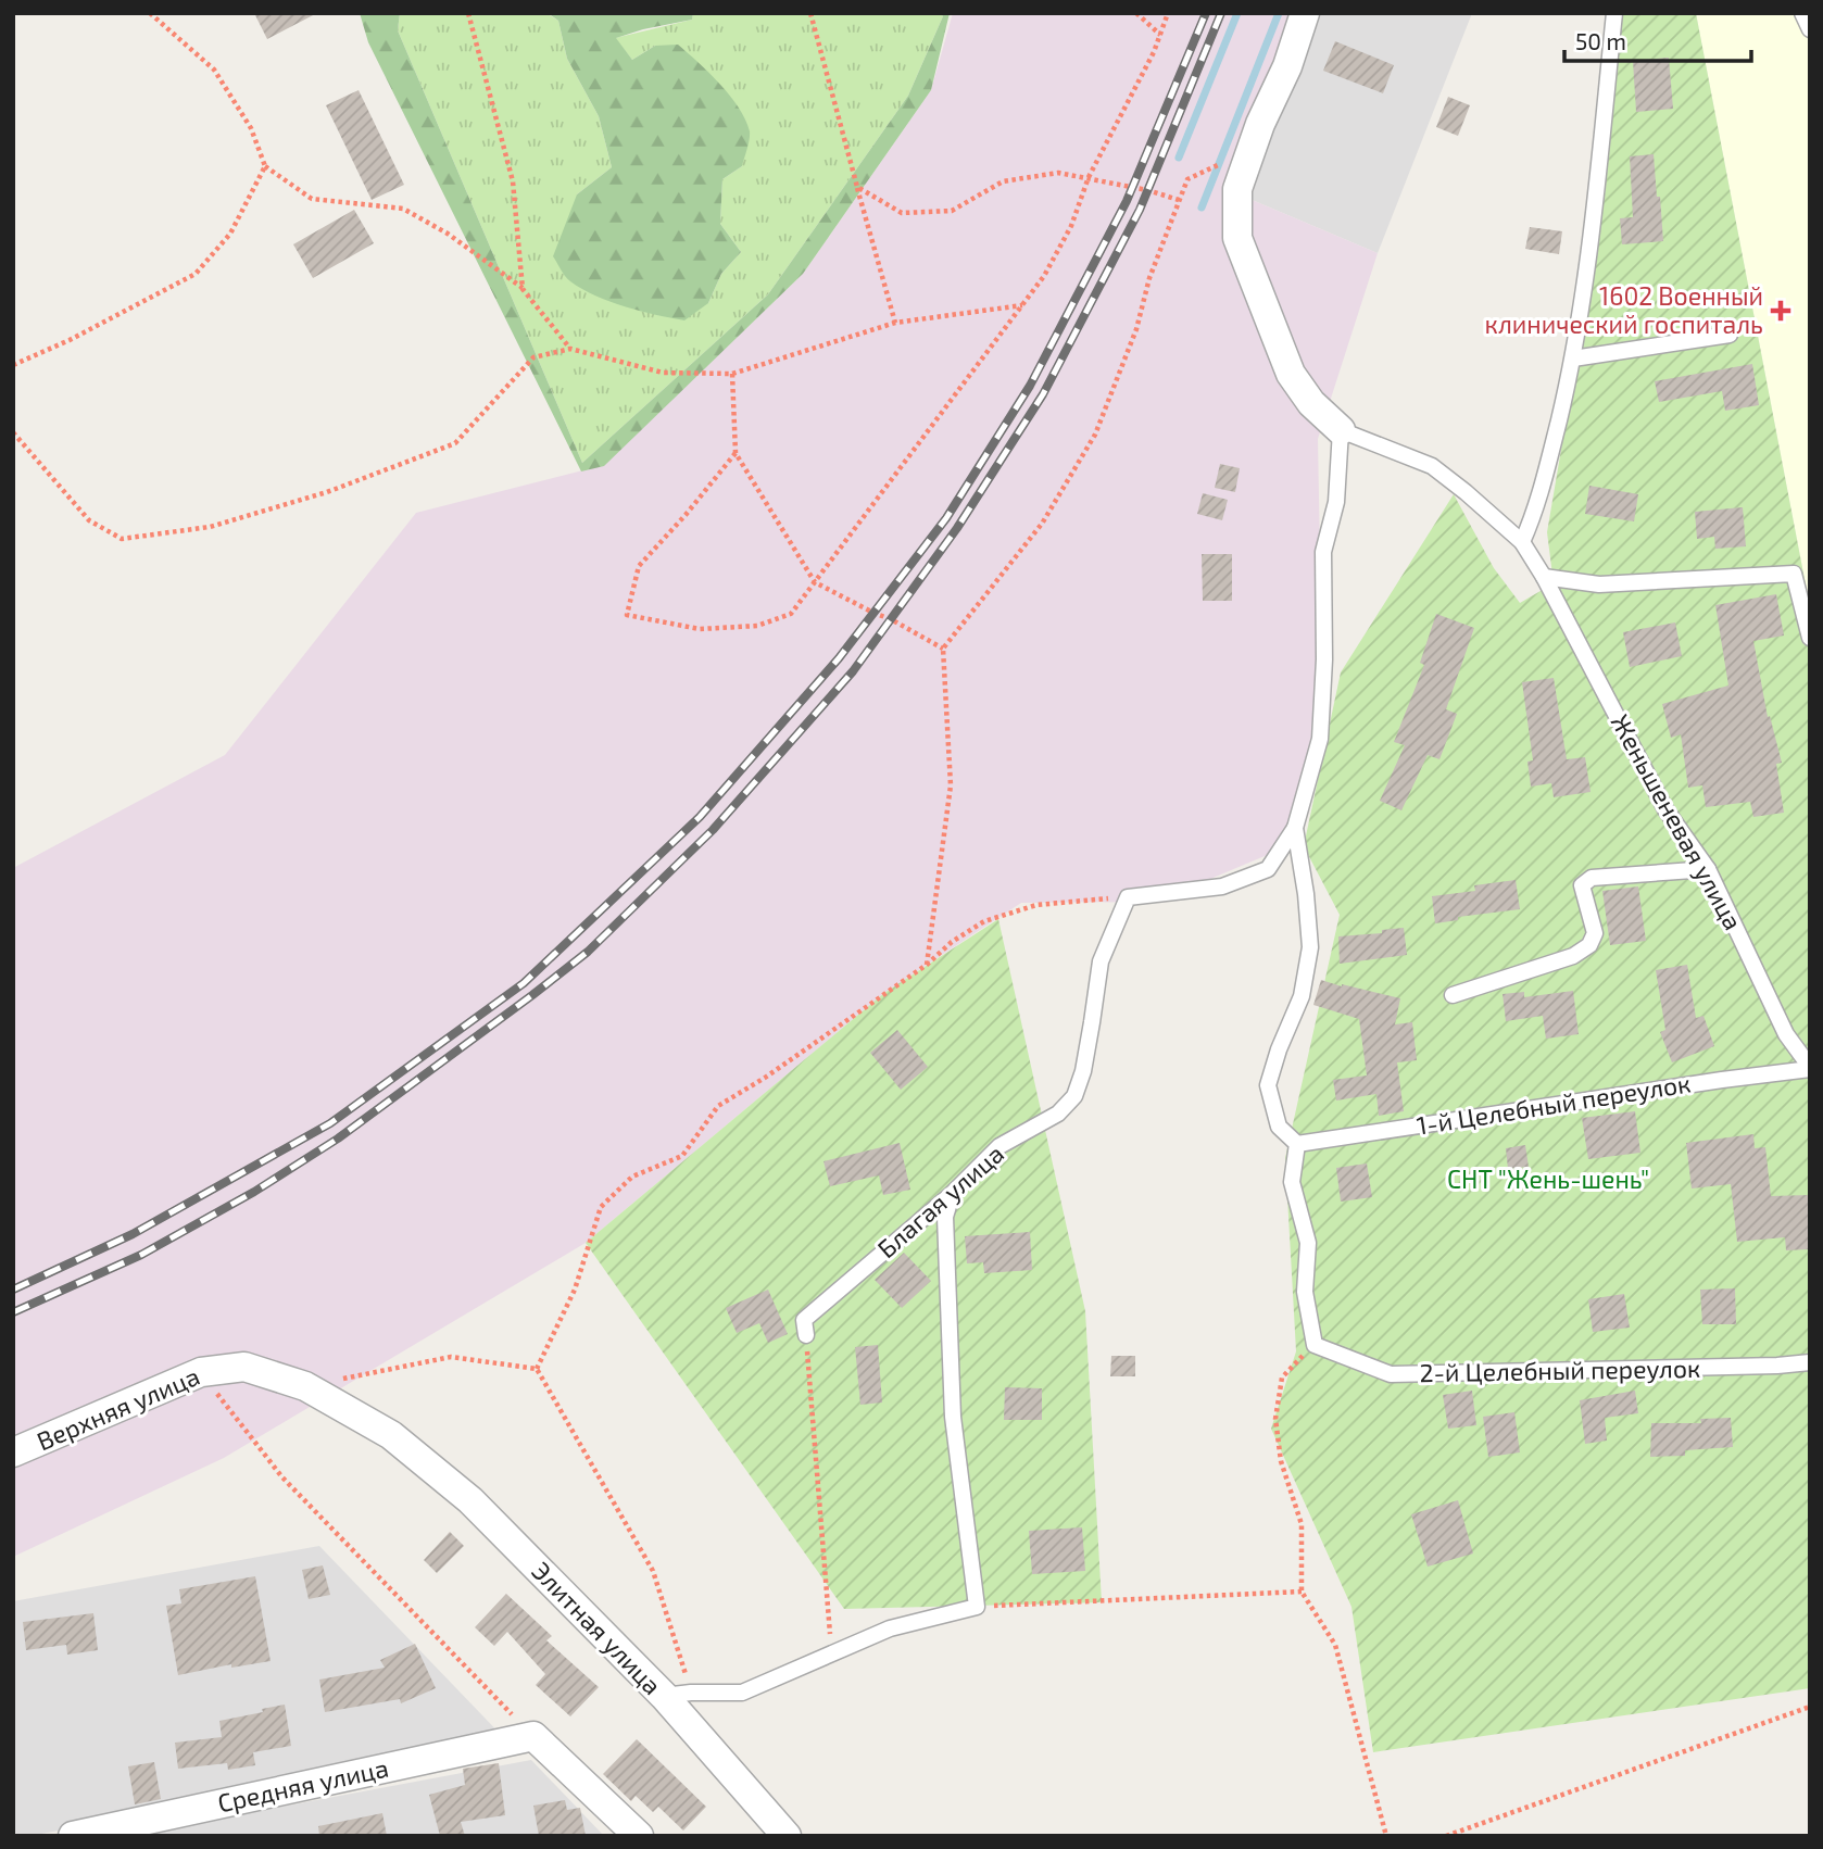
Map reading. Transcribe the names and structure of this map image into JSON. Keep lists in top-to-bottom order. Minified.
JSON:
{"streets":{"street":["Верхняя улица","Элитная улица","Средняя улица"],"lane":["Женьшеневая улица","1-й Целебный переулок","Благая улица","2-й Целебный переулок"]},"crossings":[["Женьшеневая улица","1-й Целебный переулок"],["Верхняя улица","Элитная улица"]],"parks":["СНТ \"Жень-шень\""],"places":{"health":["1602 Военный клинический госпиталь"]},"scale_bar":"50 m"}
